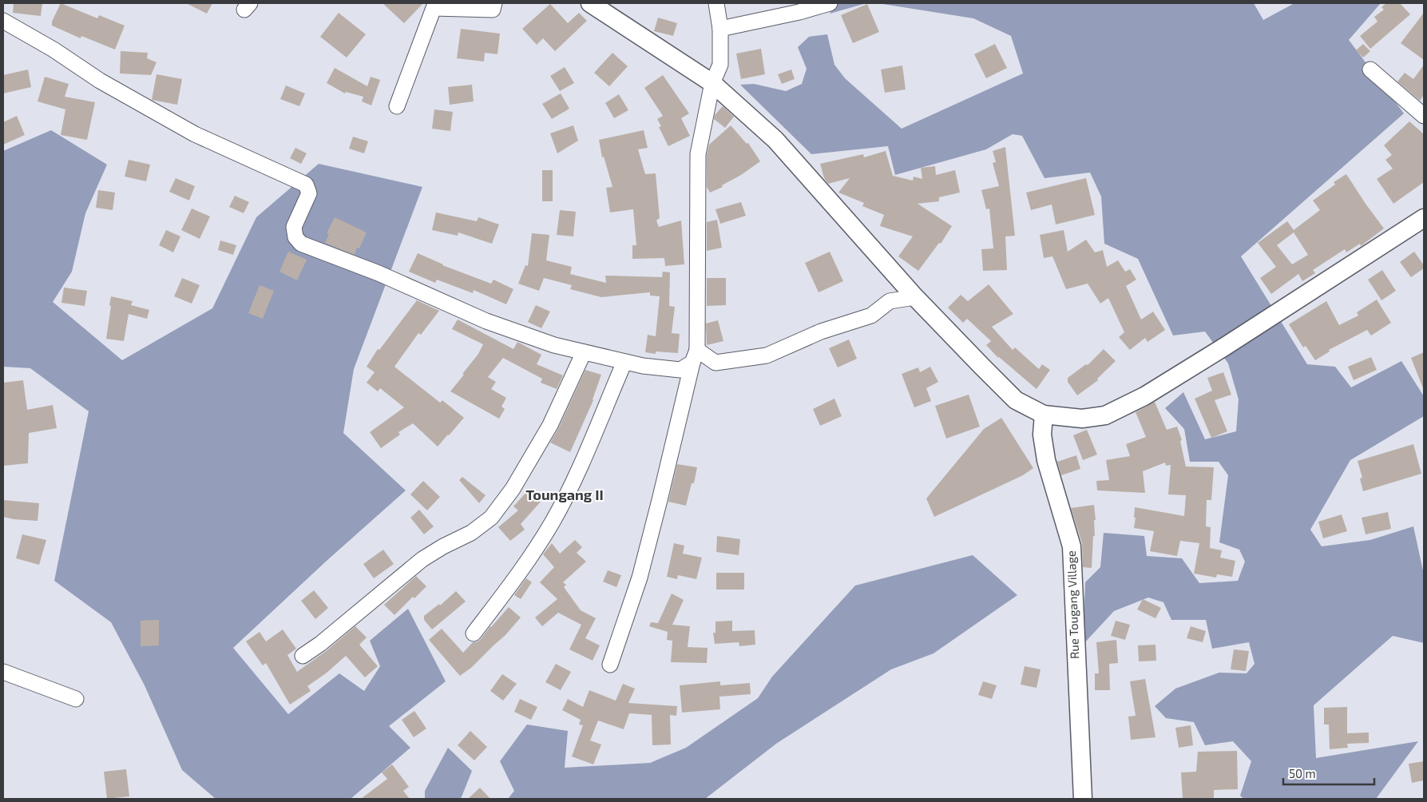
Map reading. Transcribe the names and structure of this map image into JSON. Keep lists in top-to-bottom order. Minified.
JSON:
{"streets":{"street":["Rue Tougang Village"]},"districts":["Toungang II"],"scale_bar":"50 m"}
